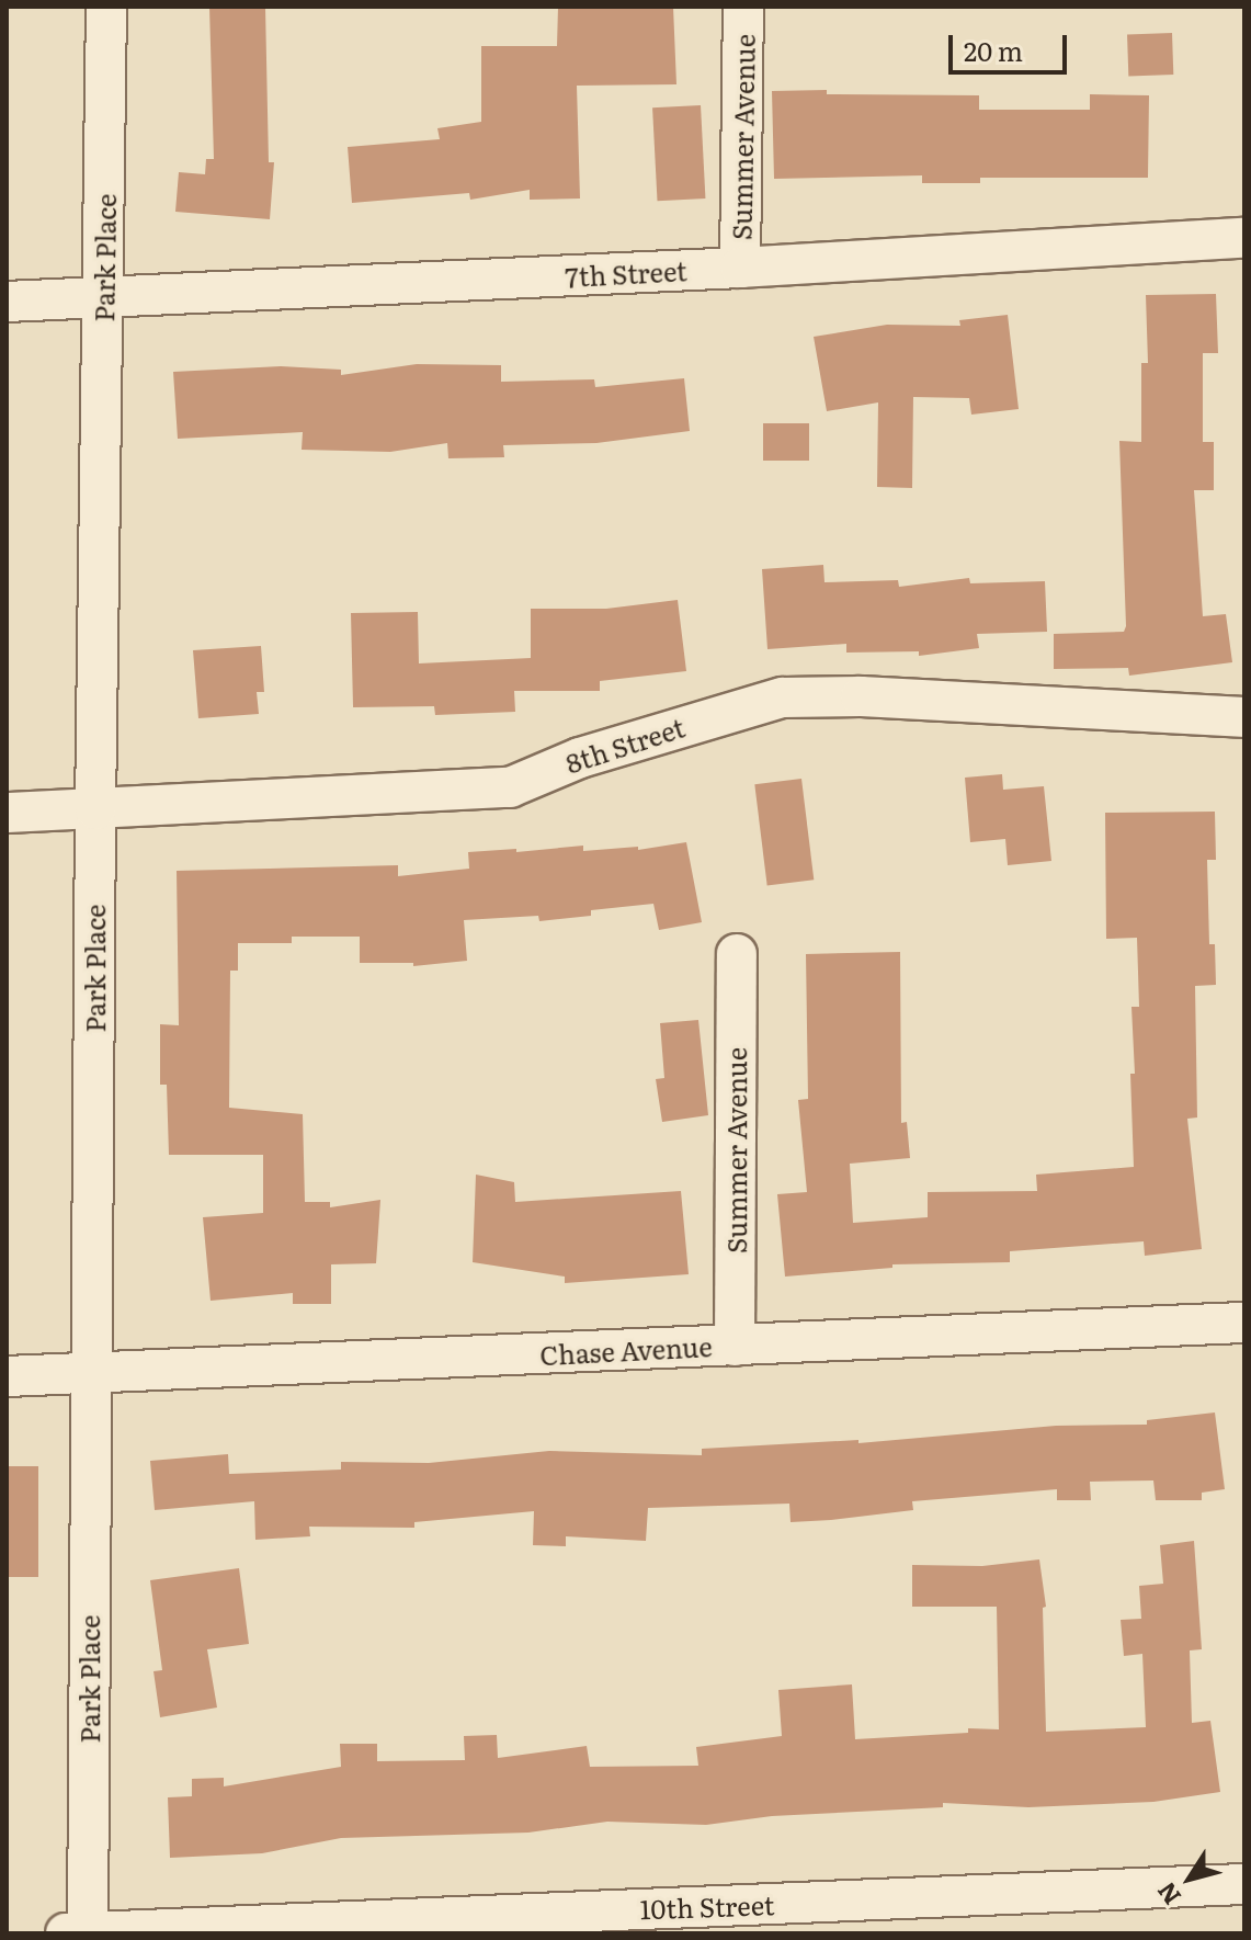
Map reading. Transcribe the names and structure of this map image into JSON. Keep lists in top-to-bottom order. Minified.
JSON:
{"streets":{"street":["Summer Avenue","Park Place","7th Street","8th Street","Chase Avenue","10th Street"]},"crossings":[["Summer Avenue","7th Street"],["Summer Avenue","Chase Avenue"],["Park Place","7th Street"],["Park Place","8th Street"],["Park Place","Chase Avenue"],["Park Place","10th Street"]],"scale_bar":"20 m","north":"bottom left"}
